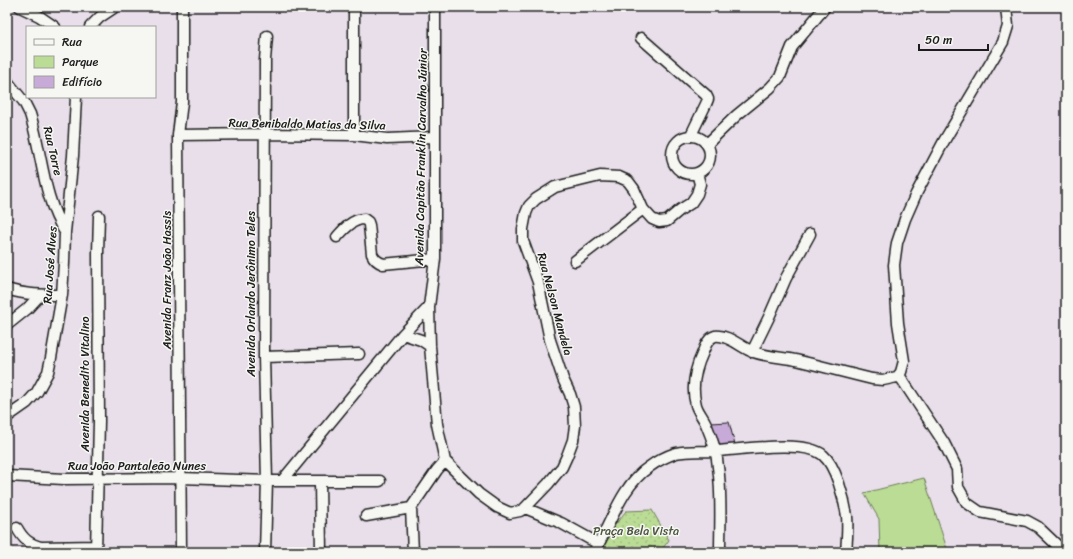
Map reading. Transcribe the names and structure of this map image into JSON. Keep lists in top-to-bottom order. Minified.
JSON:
{"streets":{"street":["Rua Benibaldo Matias da Silva","Rua Torre","Avenida Capitão Franklin Carvalho Júnior","Rua José Alves","Avenida Franz João Hassis","Avenida Orlando Jerônimo Teles","Rua Nelson Mandela","Avenida Benedito Vitalino","Rua João Pantaleão Nunes"]},"crossings":[["Rua Benibaldo Matias da Silva","Avenida Capitão Franklin Carvalho Júnior"],["Rua Benibaldo Matias da Silva","Avenida Franz João Hassis"],["Rua Benibaldo Matias da Silva","Avenida Orlando Jerônimo Teles"],["Rua Torre","Rua José Alves"],["Avenida Franz João Hassis","Rua João Pantaleão Nunes"],["Avenida Orlando Jerônimo Teles","Rua João Pantaleão Nunes"],["Avenida Benedito Vitalino","Rua João Pantaleão Nunes"]],"parks":["Praça Bela Vista"],"legend":["Rua","Parque","Edifício"],"scale_bar":"50 m"}
